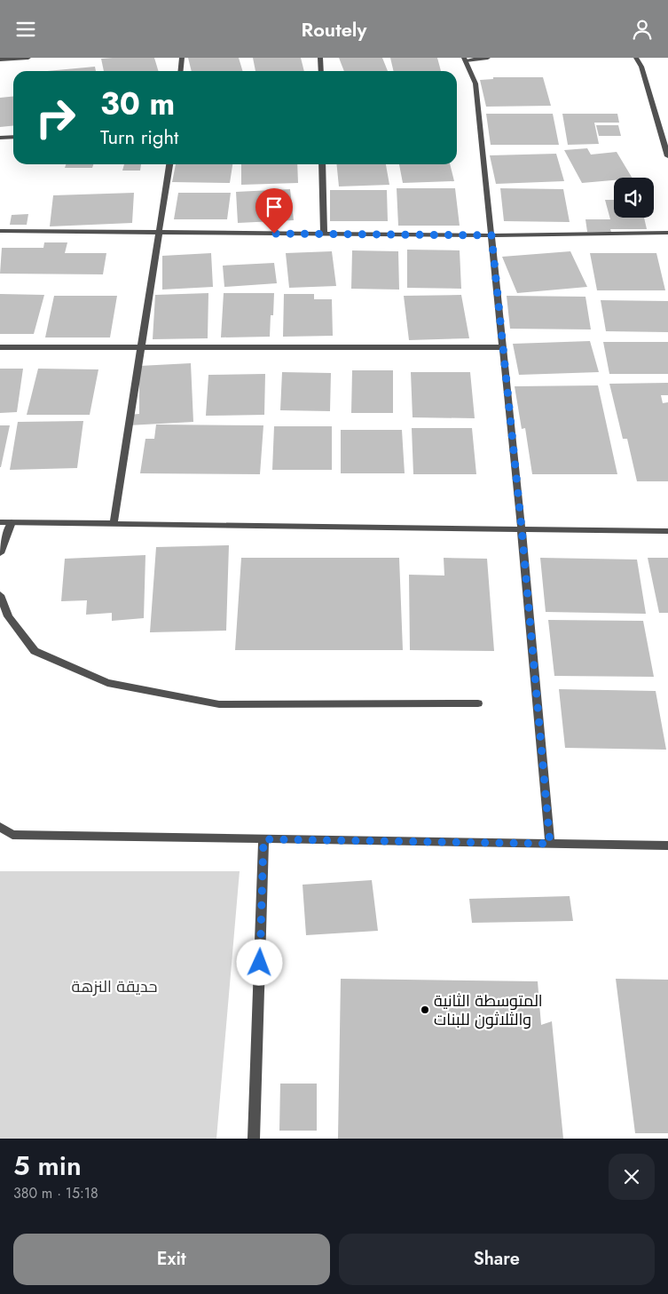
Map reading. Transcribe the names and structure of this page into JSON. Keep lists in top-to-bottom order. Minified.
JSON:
{"parks":["حديقة النزهة"],"places":["المتوسطة الثانية والثلاثون للبنات"],"page":{"header":"Routely","turn":["30 m","Turn right"],"heading":["5 min","380 m · 15:18"],"buttons":["Exit","Share"]}}
